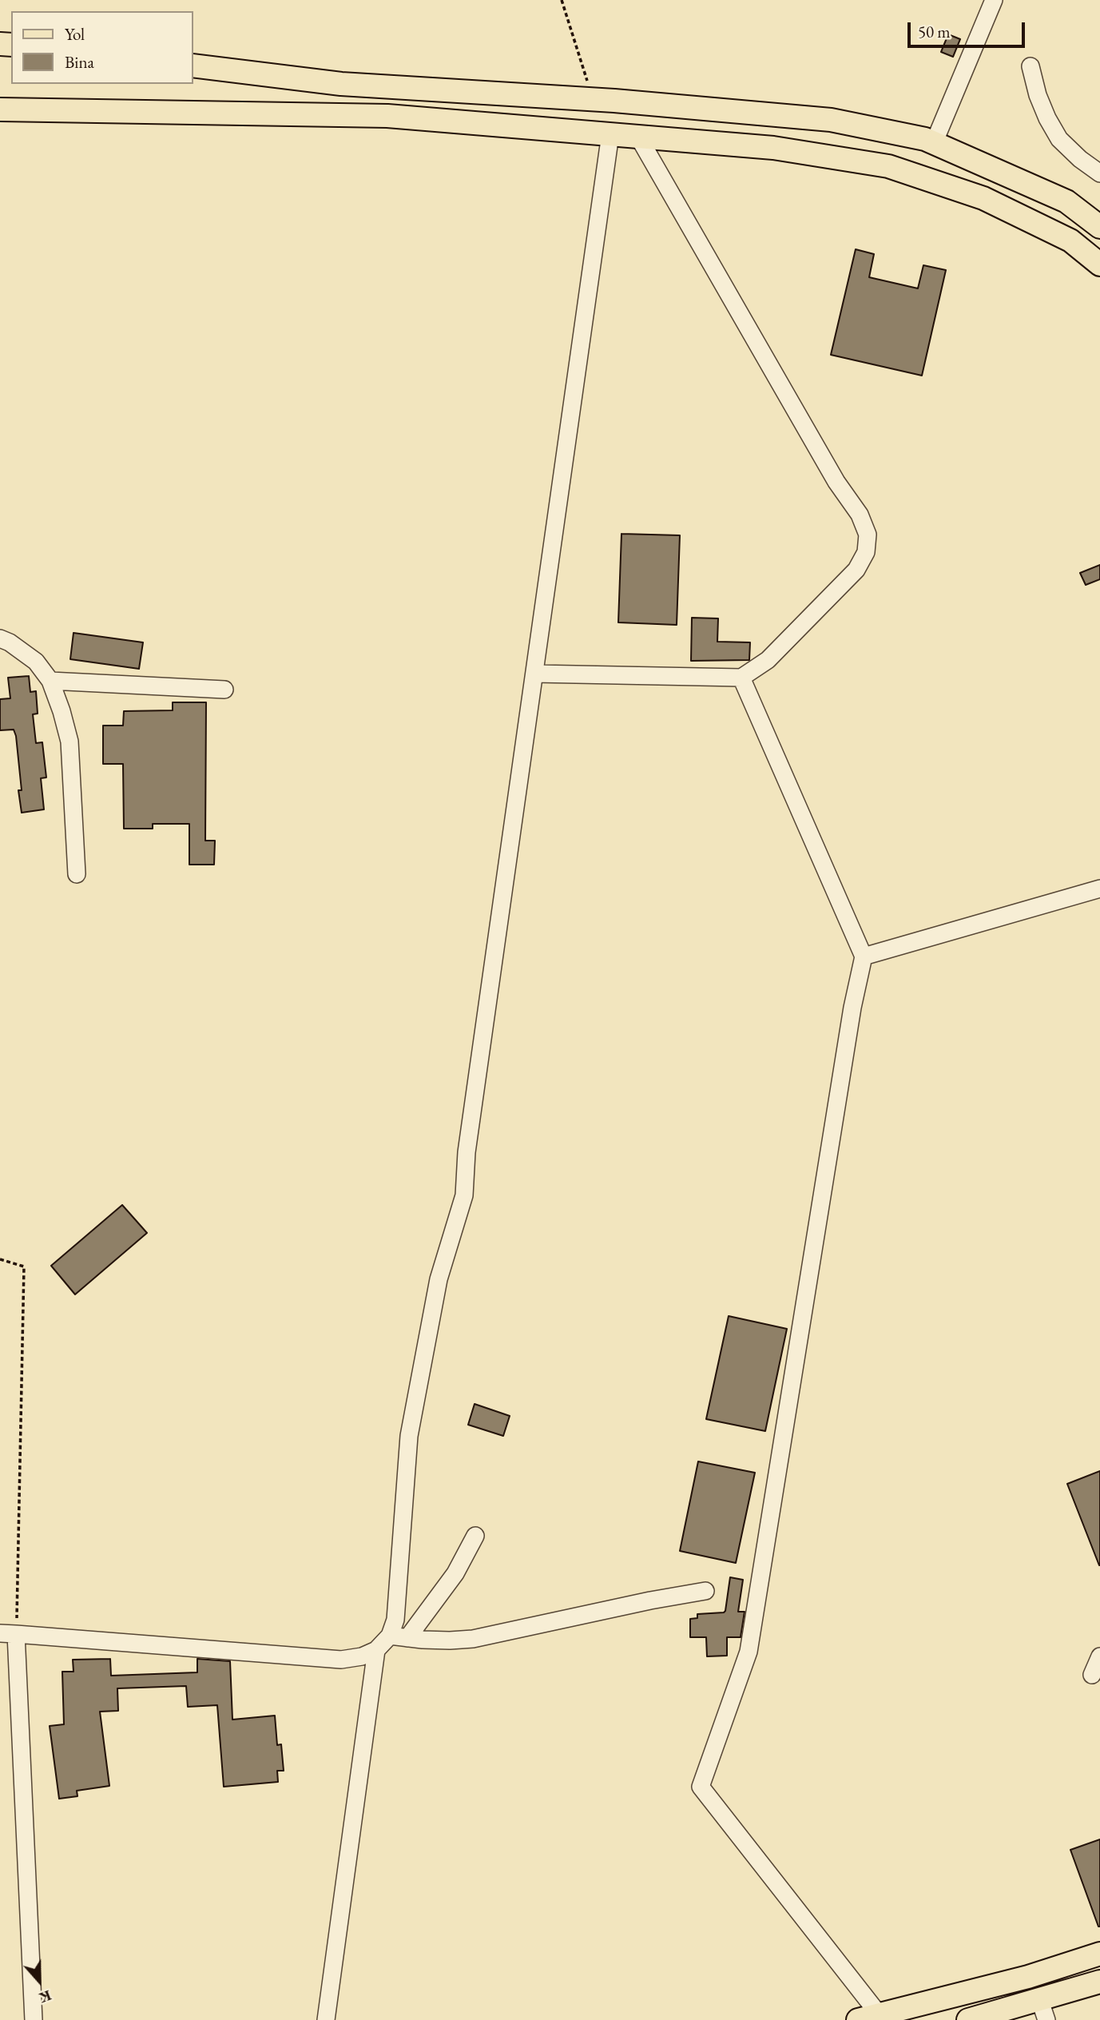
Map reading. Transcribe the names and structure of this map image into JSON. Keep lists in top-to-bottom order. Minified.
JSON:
{"legend":["Yol","Bina"],"scale_bar":"50 m","north":"bottom"}
